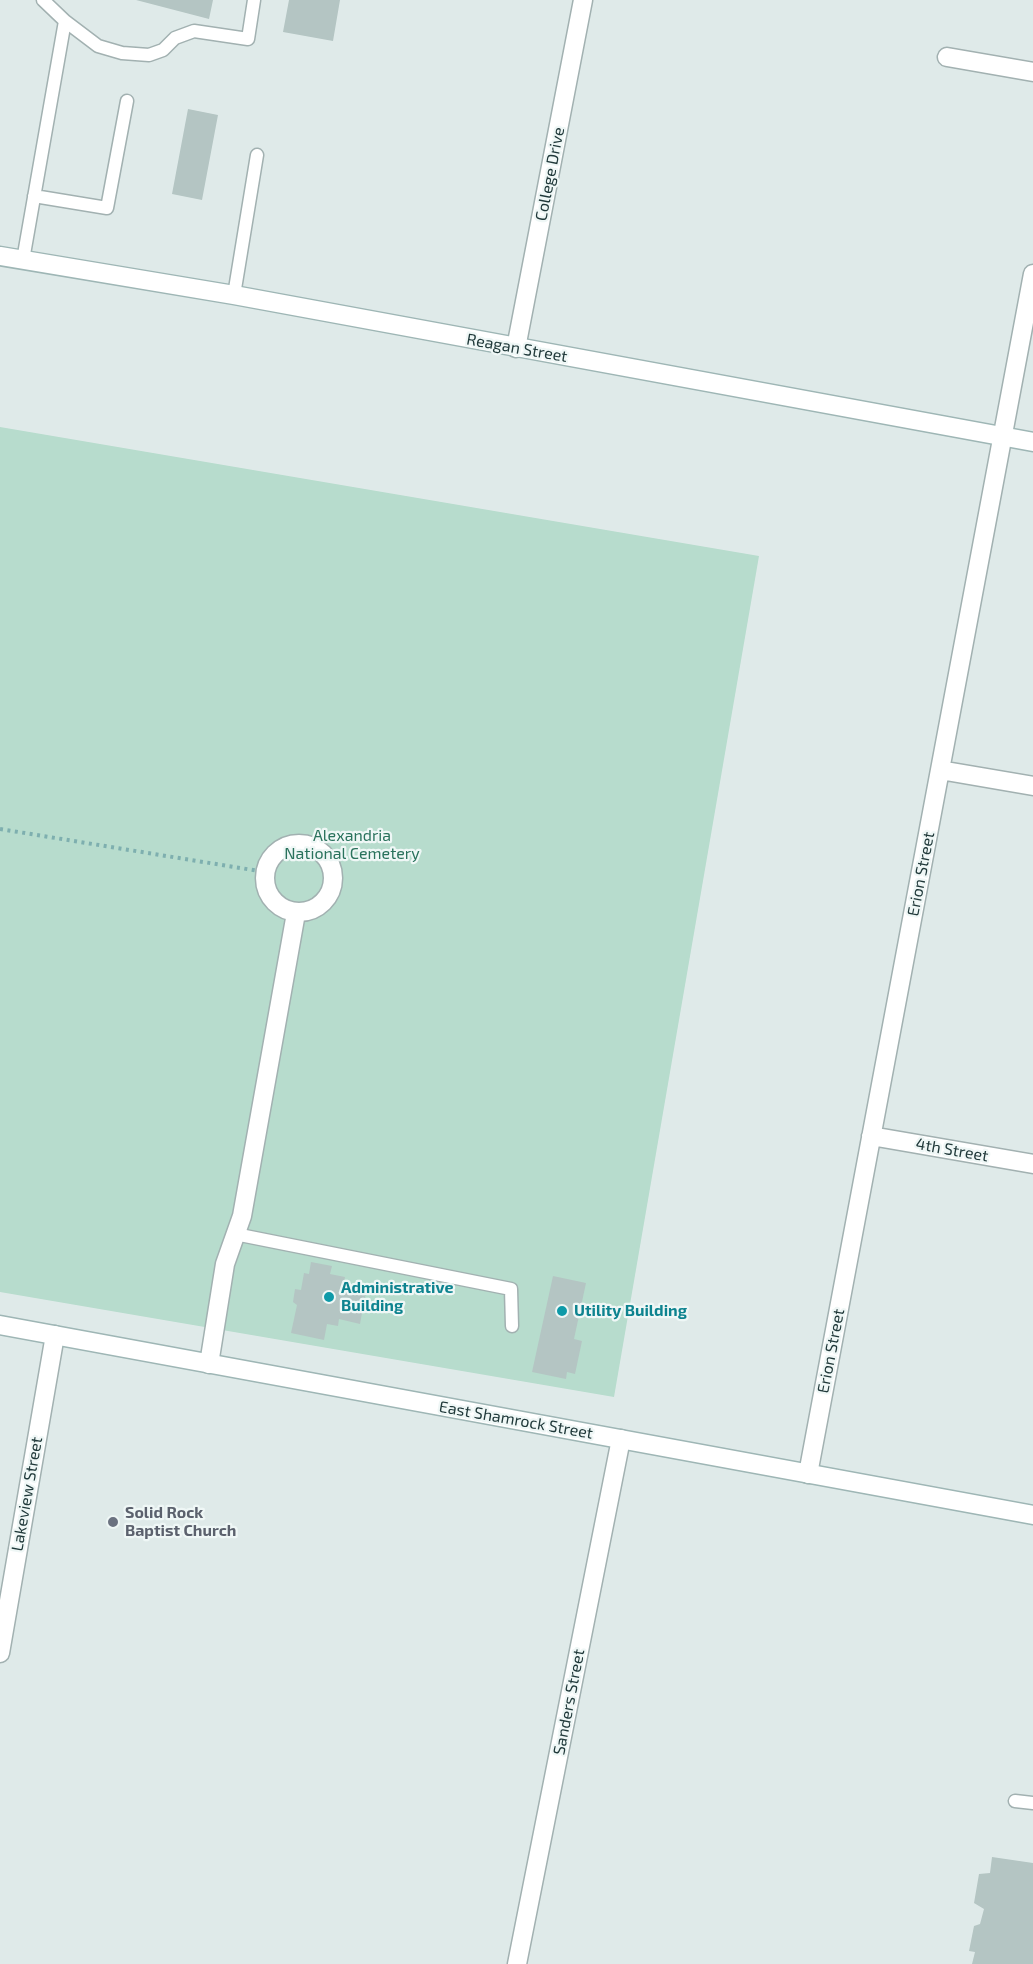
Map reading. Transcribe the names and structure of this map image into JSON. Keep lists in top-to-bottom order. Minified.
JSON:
{"streets":{"street":["College Drive","Reagan Street","Erion Street","4th Street","East Shamrock Street","Lakeview Street","Sanders Street"]},"crossings":[["College Drive","Reagan Street"],["Reagan Street","Erion Street"],["Erion Street","4th Street"],["Erion Street","East Shamrock Street"],["East Shamrock Street","Lakeview Street"],["East Shamrock Street","Sanders Street"]],"parks":["Alexandria National Cemetery"],"places":["Administrative Building","Utility Building","Solid Rock Baptist Church"]}
